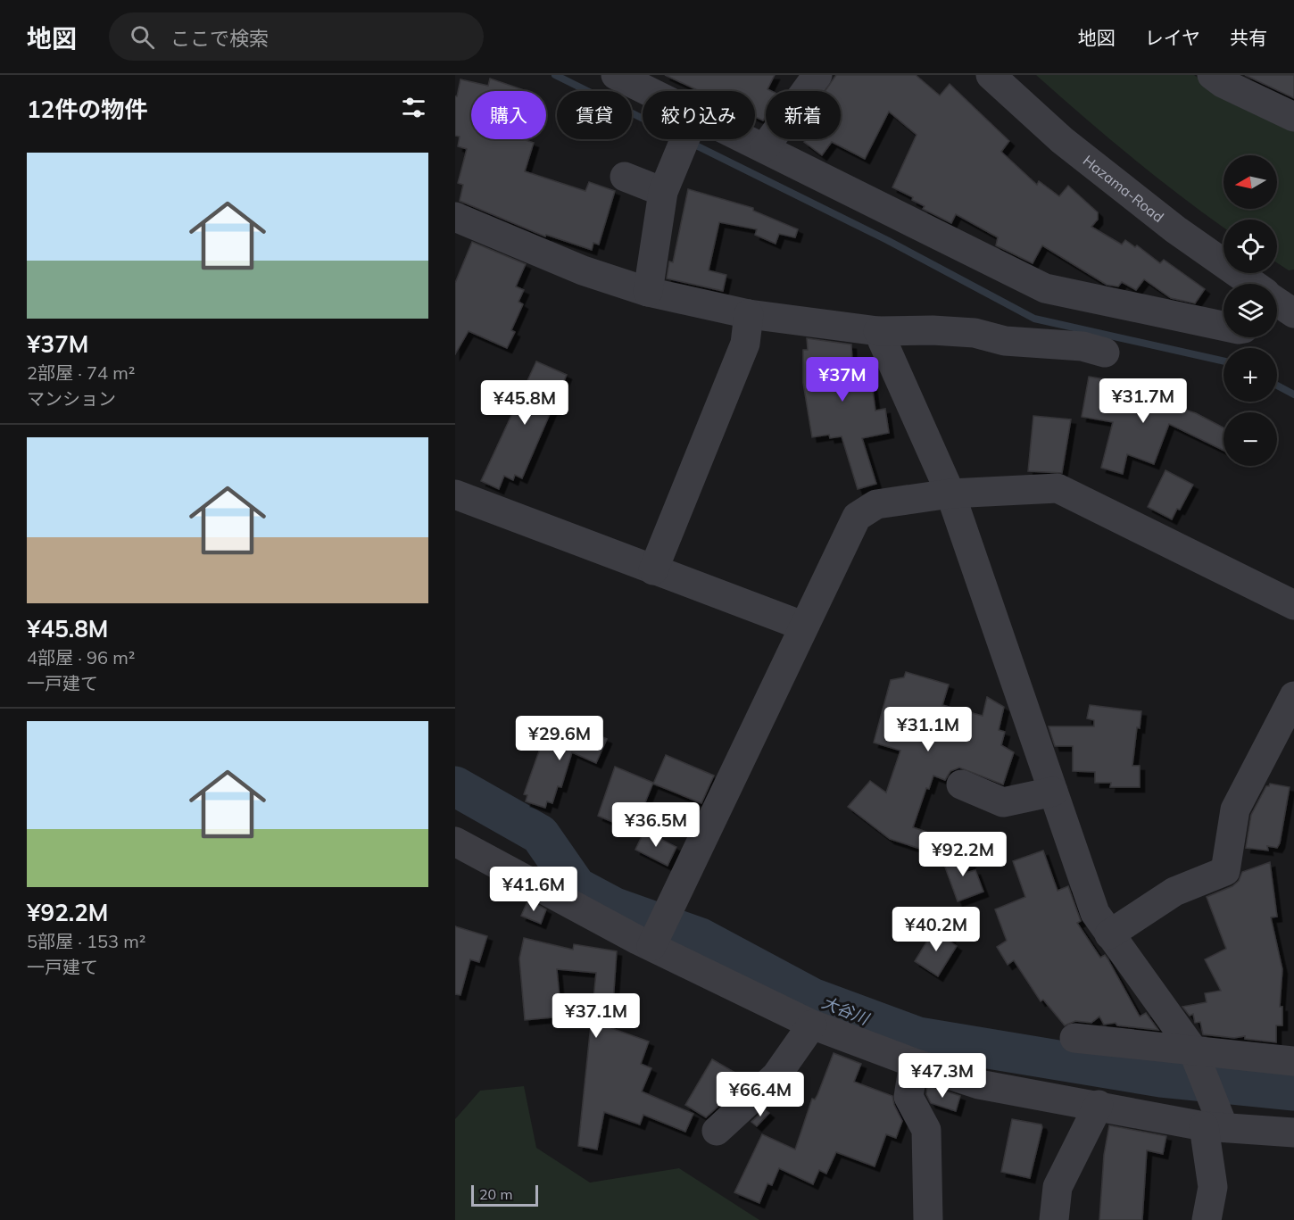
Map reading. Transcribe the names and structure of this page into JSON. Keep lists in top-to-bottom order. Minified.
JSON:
{"streets":{"street":["Hazama-Road"]},"water":["大谷川"],"scale_bar":"20 m","north":"left","page":{"header":"地図","search":"ここで検索","nav":["地図","レイヤ","共有"],"heading":"12件の物件","chip":["購入","賃貸","絞り込み","新着"],"list":[{"name":"¥37M","note":"2部屋 · 74 m² · マンション"},{"name":"¥45.8M","note":"4部屋 · 96 m² · 一戸建て"},{"name":"¥92.2M","note":"5部屋 · 153 m² · 一戸建て"}],"map_buttons":["+","−"],"price":["¥37M","¥31.7M","¥45.8M","¥31.1M","¥29.6M","¥36.5M","¥92.2M","¥41.6M","¥40.2M","¥37.1M","¥47.3M","¥66.4M"],"scale":"20 m"}}
